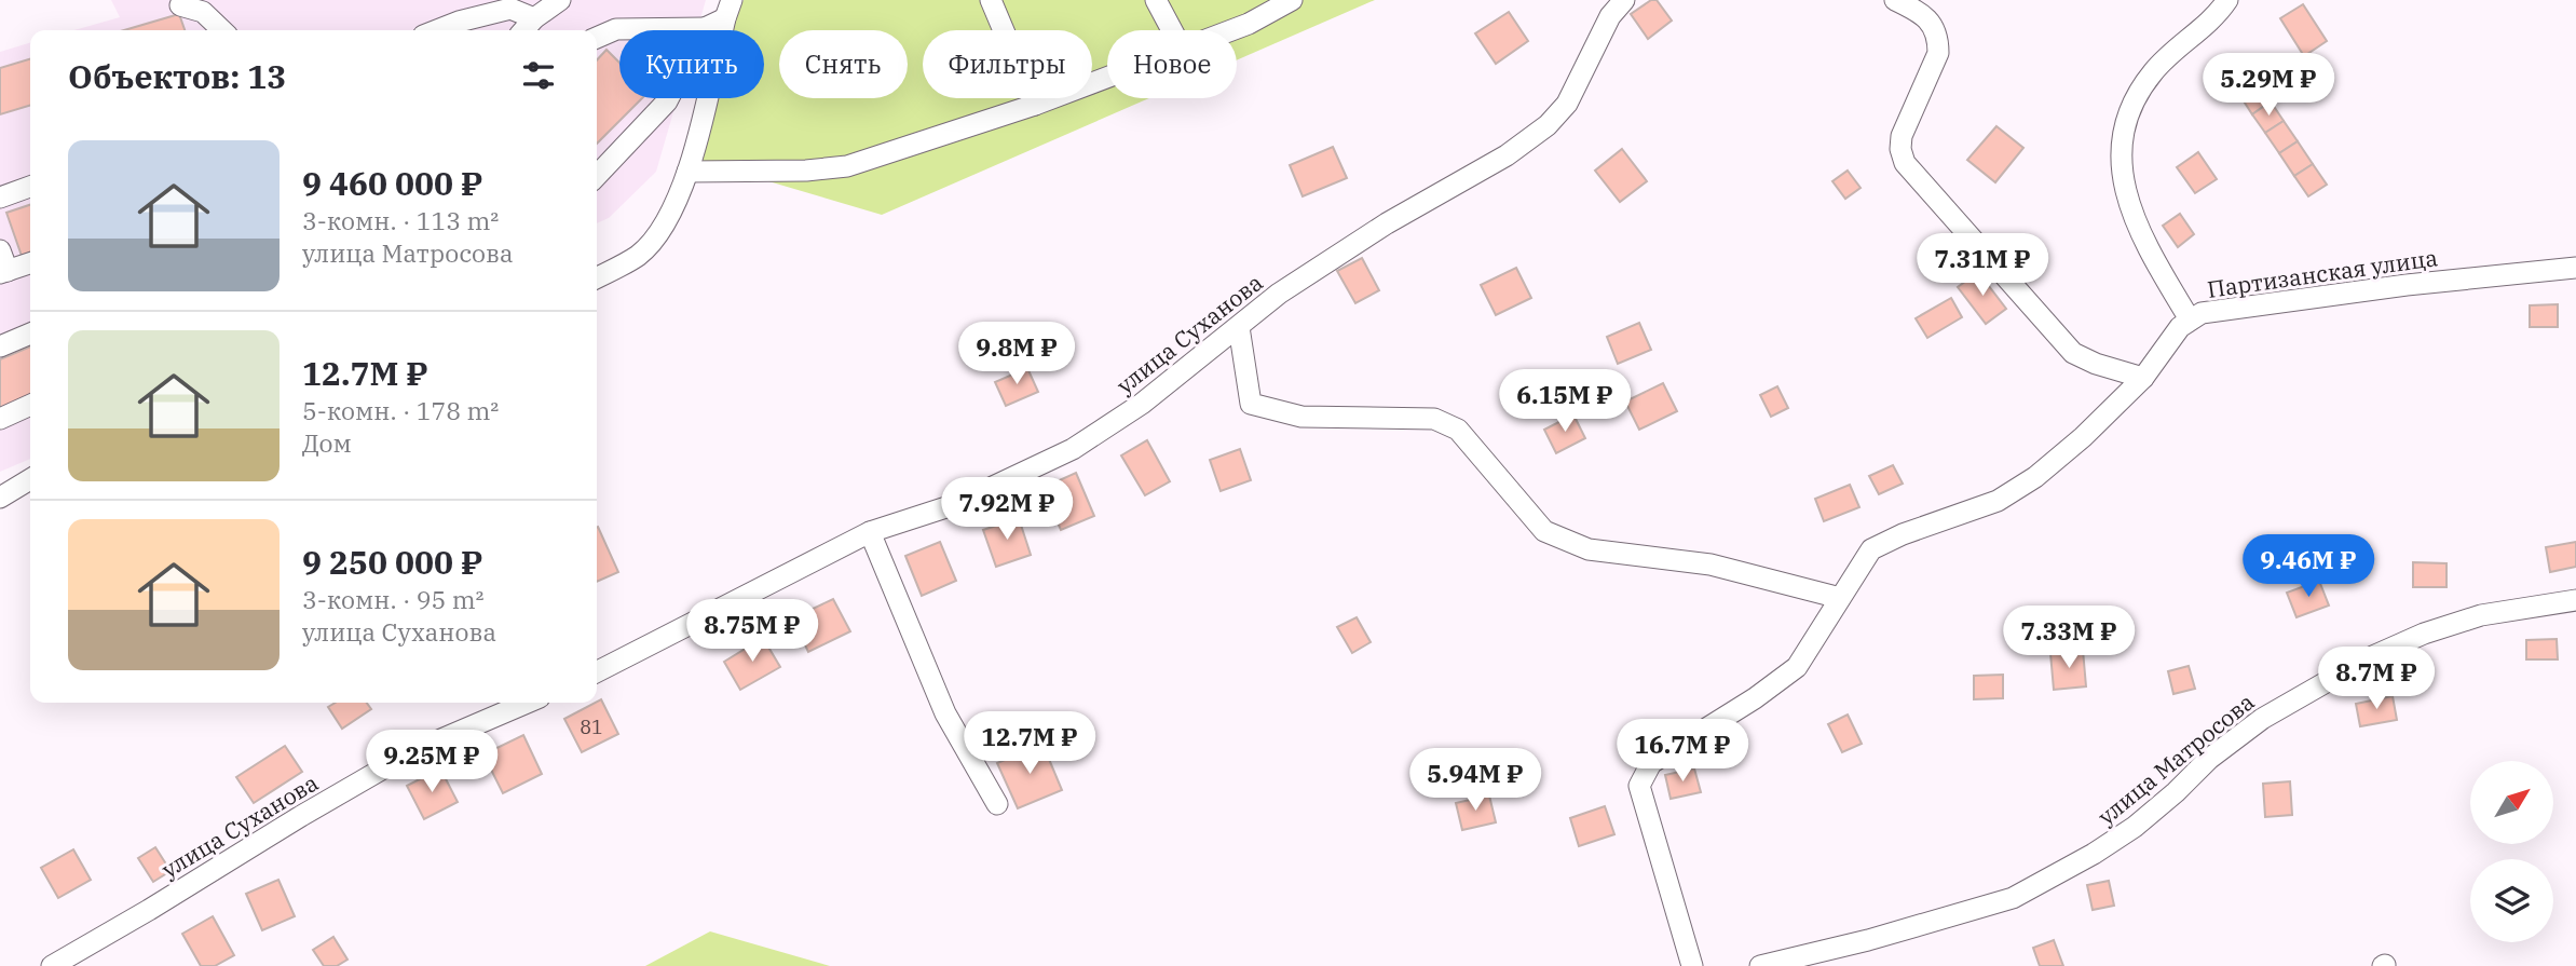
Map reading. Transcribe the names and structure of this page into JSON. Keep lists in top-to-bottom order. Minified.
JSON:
{"streets":{"street":["Партизанская улица","улица Суханова","улица Матросова"]},"house_numbers":["81"],"north":"top right","page":{"chip":["Купить","Снять","Фильтры","Новое"],"heading":"Объектов: 13","price":["5.29M ₽","7.31M ₽","9.8M ₽","6.15M ₽","7.92M ₽","9.46M ₽","8.75M ₽","7.33M ₽","8.7M ₽","12.7M ₽","16.7M ₽","9.25M ₽","5.94M ₽"],"list":[{"name":"9 460 000 ₽","note":"3-комн. · 113 m² · улица Матросова"},{"name":"12.7M ₽","note":"5-комн. · 178 m² · Дом"},{"name":"9 250 000 ₽","note":"3-комн. · 95 m² · улица Суханова"}]}}
